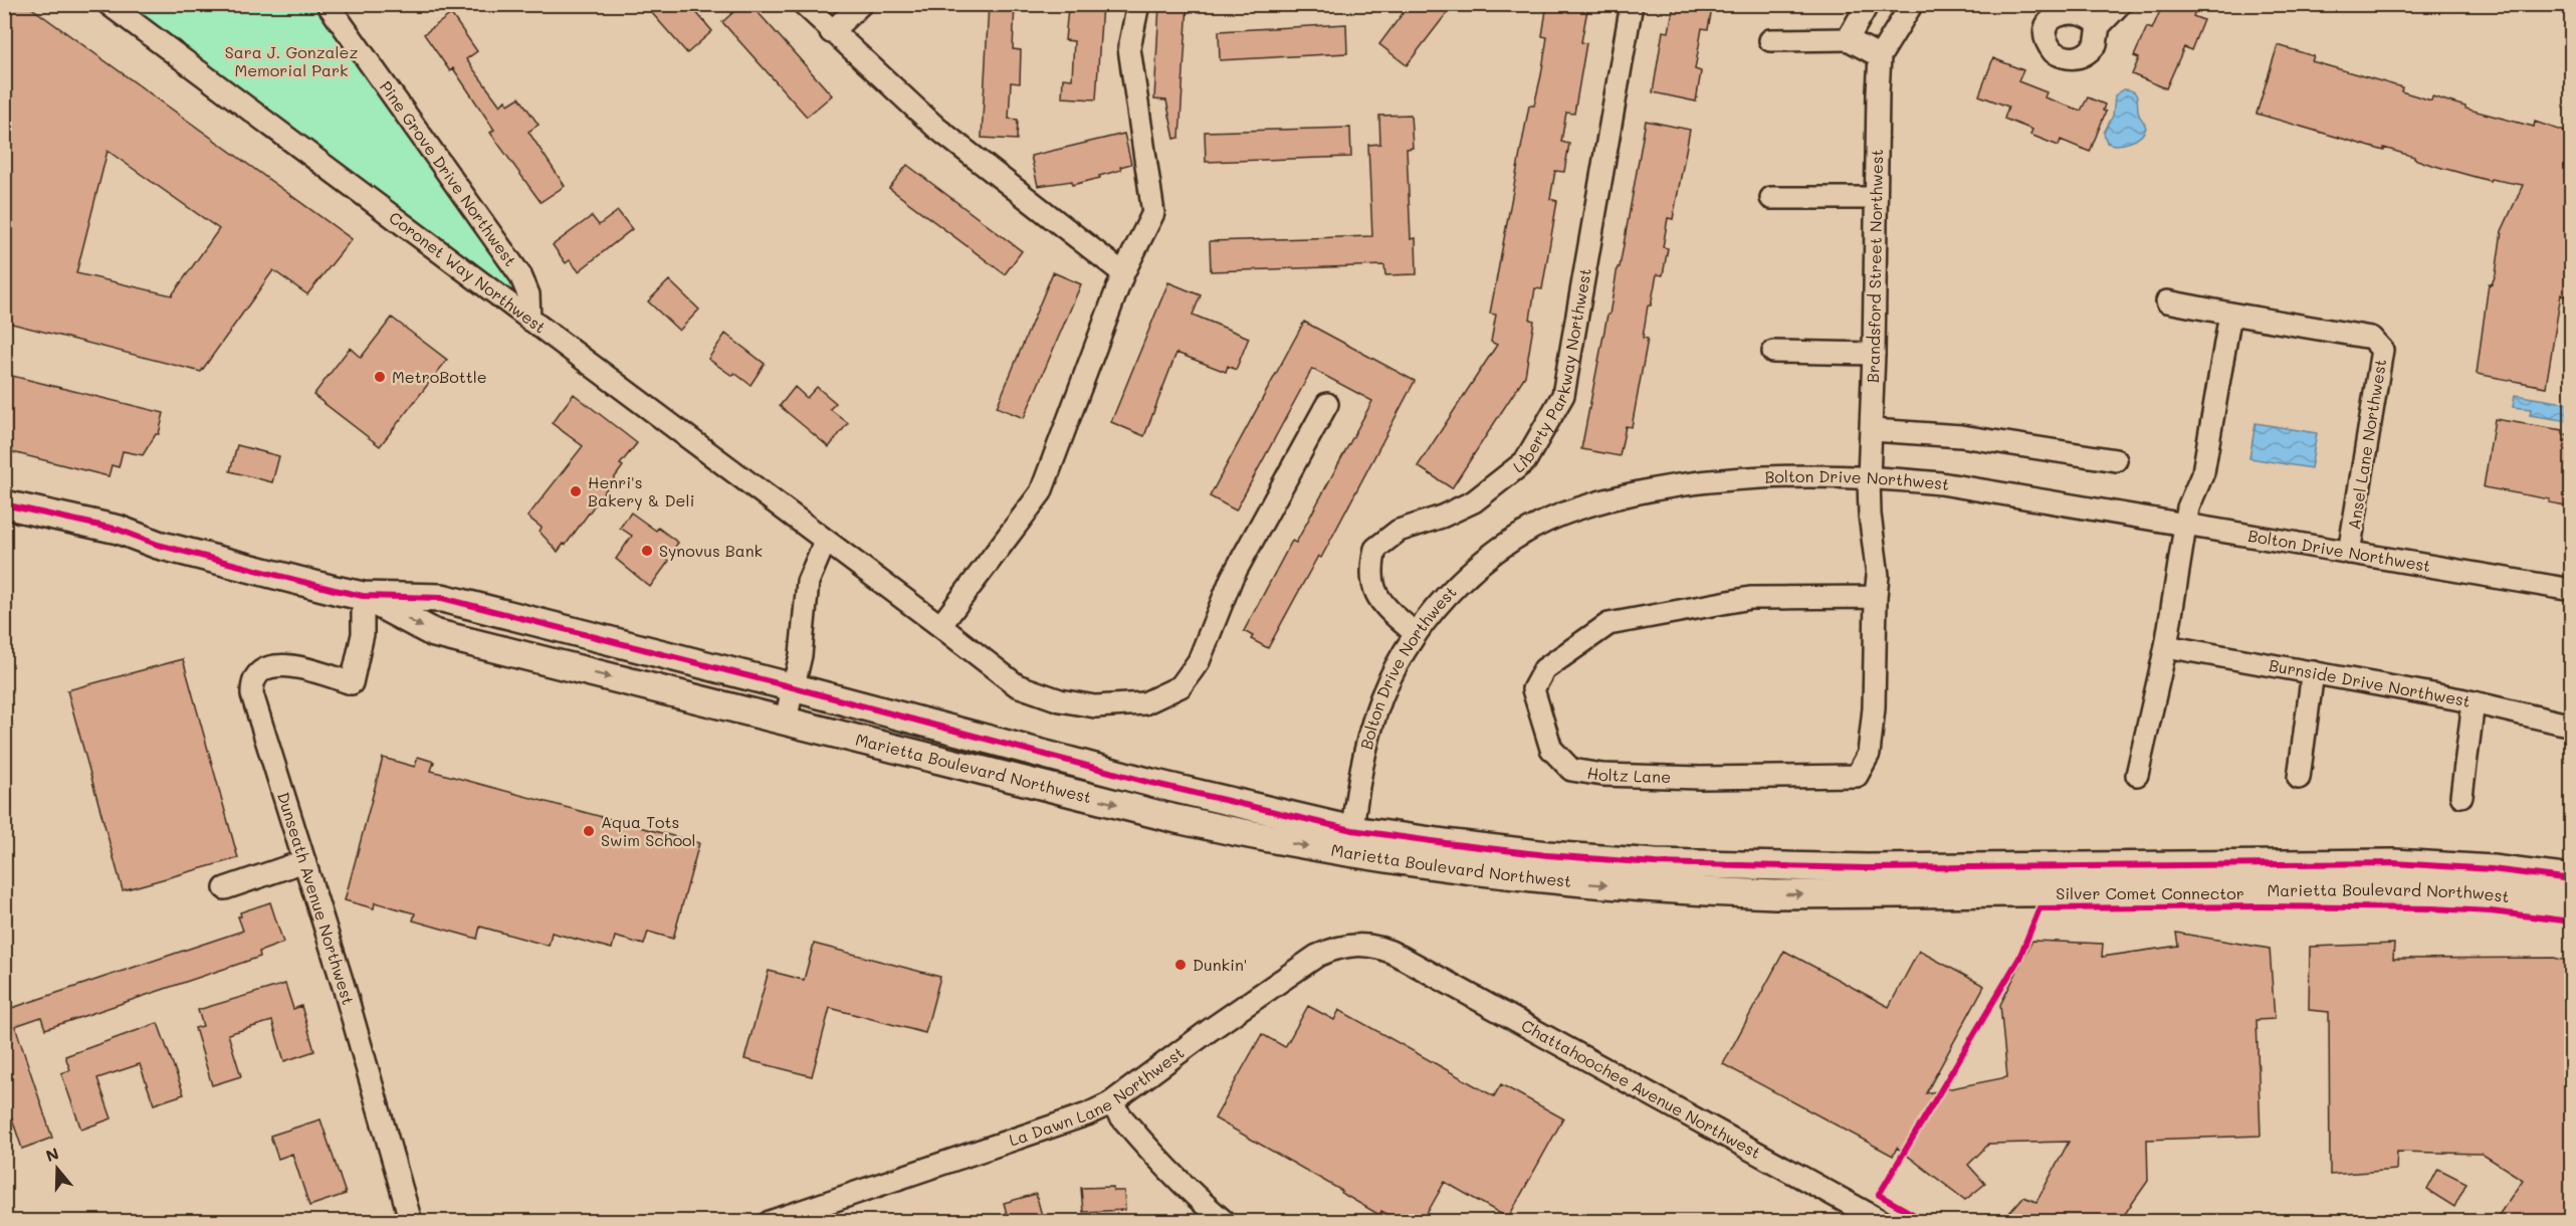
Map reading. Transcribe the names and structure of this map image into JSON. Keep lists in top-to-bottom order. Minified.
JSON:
{"streets":{"main road":["Marietta Boulevard Northwest"],"street":["Pine Grove Drive Northwest","Brandsford Street Northwest","Coronet Way Northwest","Liberty Parkway Northwest","Ansel Lane Northwest","Bolton Drive Northwest","Burnside Drive Northwest","Holtz Lane","Dunseath Avenue Northwest","Chattahoochee Avenue Northwest","La Dawn Lane Northwest"],"cycle path":["Silver Comet Connector"]},"crossings":[["Pine Grove Drive Northwest","Coronet Way Northwest"],["Brandsford Street Northwest","Bolton Drive Northwest"],["Brandsford Street Northwest","Holtz Lane"],["Liberty Parkway Northwest","Bolton Drive Northwest"],["Ansel Lane Northwest","Bolton Drive Northwest"],["Bolton Drive Northwest","Marietta Boulevard Northwest"],["Bolton Drive Northwest","Holtz Lane"],["Marietta Boulevard Northwest","Dunseath Avenue Northwest"],["Chattahoochee Avenue Northwest","La Dawn Lane Northwest"]],"parks":["Sara J. Gonzalez Memorial Park"],"places":["MetroBottle","Henri's Bakery & Deli","Synovus Bank","Aqua Tots Swim School","Dunkin'"],"north":"top"}
